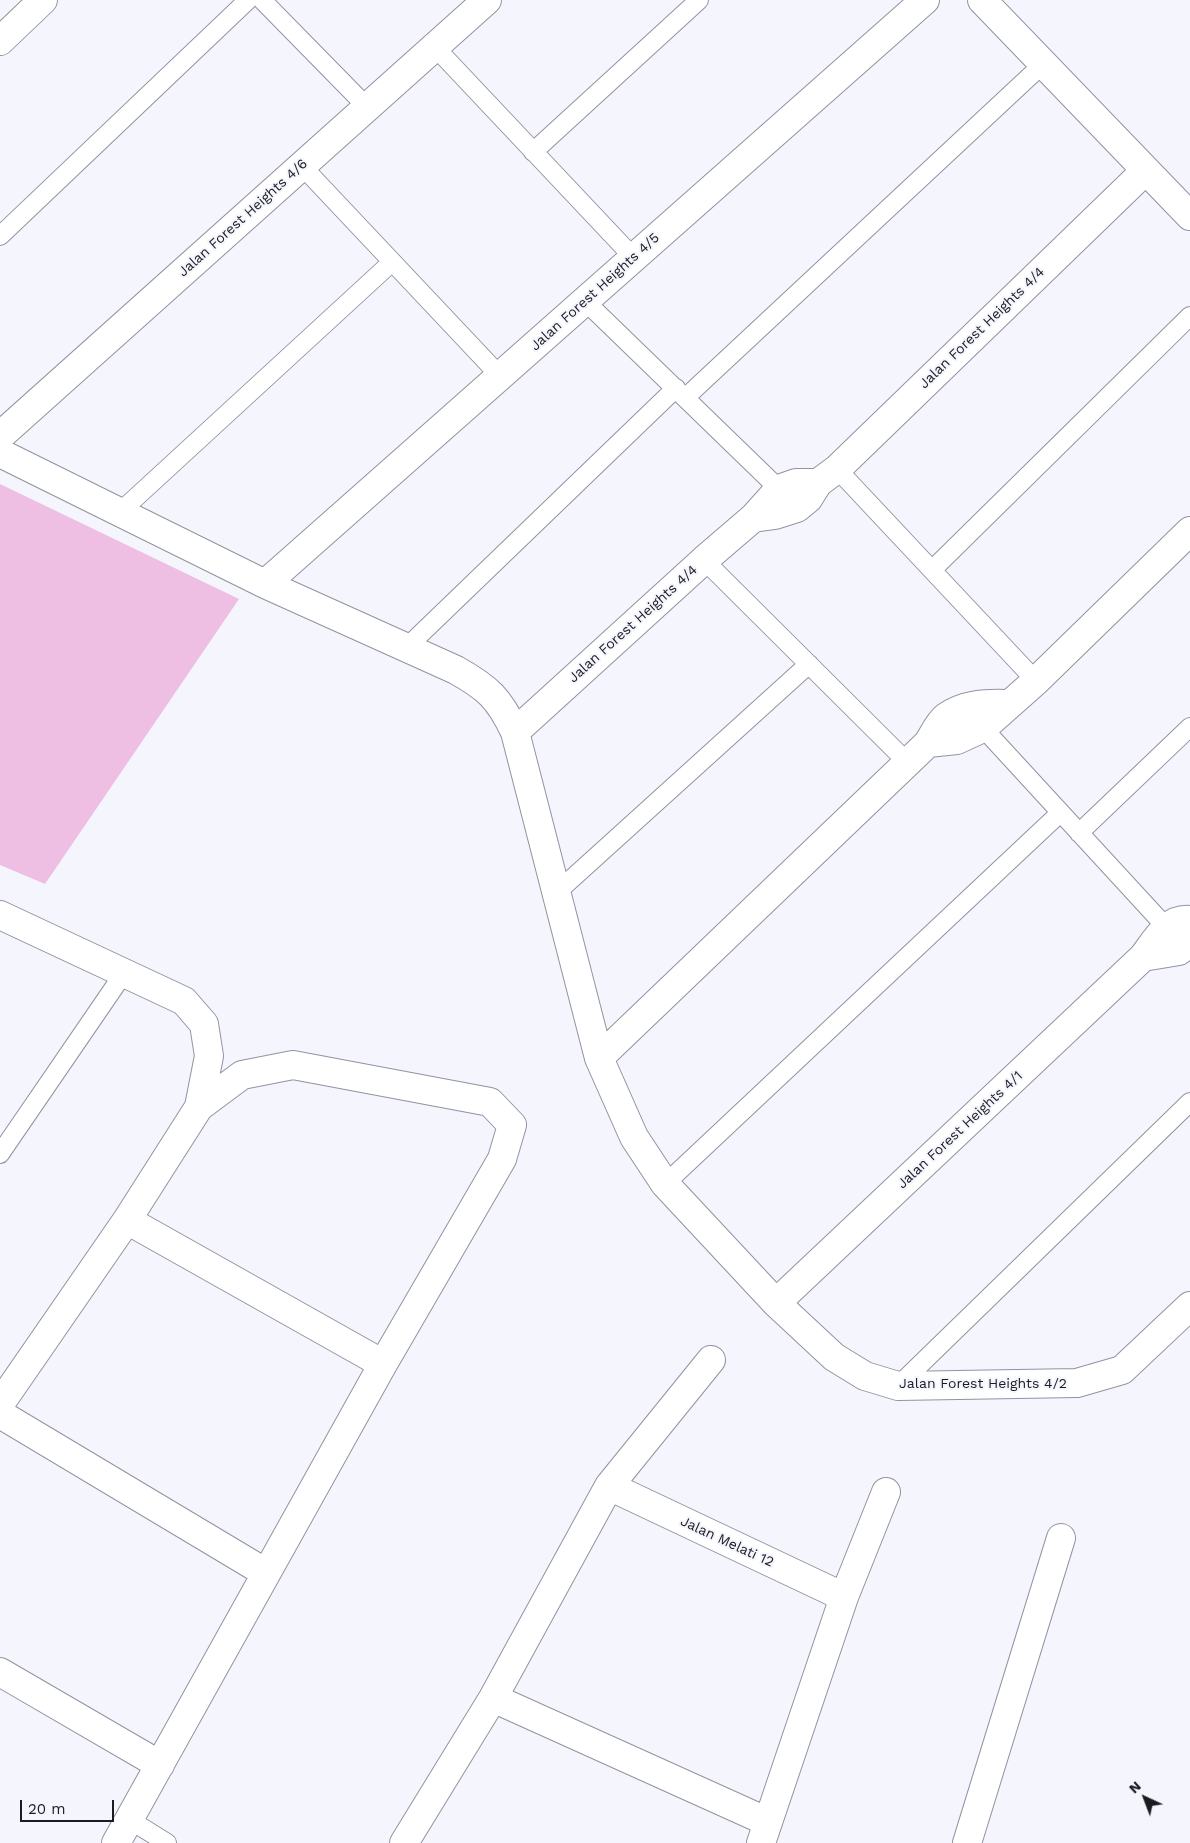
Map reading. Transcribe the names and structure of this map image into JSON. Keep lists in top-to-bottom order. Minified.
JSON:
{"streets":{"street":["Jalan Forest Heights 4/6","Jalan Forest Heights 4/5","Jalan Forest Heights 4/4","Jalan Forest Heights 4/1","Jalan Forest Heights 4/2","Jalan Melati 12"]},"crossings":[["Jalan Forest Heights 4/5","Jalan Forest Heights 4/2"],["Jalan Forest Heights 4/4","Jalan Forest Heights 4/2"],["Jalan Forest Heights 4/1","Jalan Forest Heights 4/2"]],"scale_bar":"20 m","north":"top left"}
